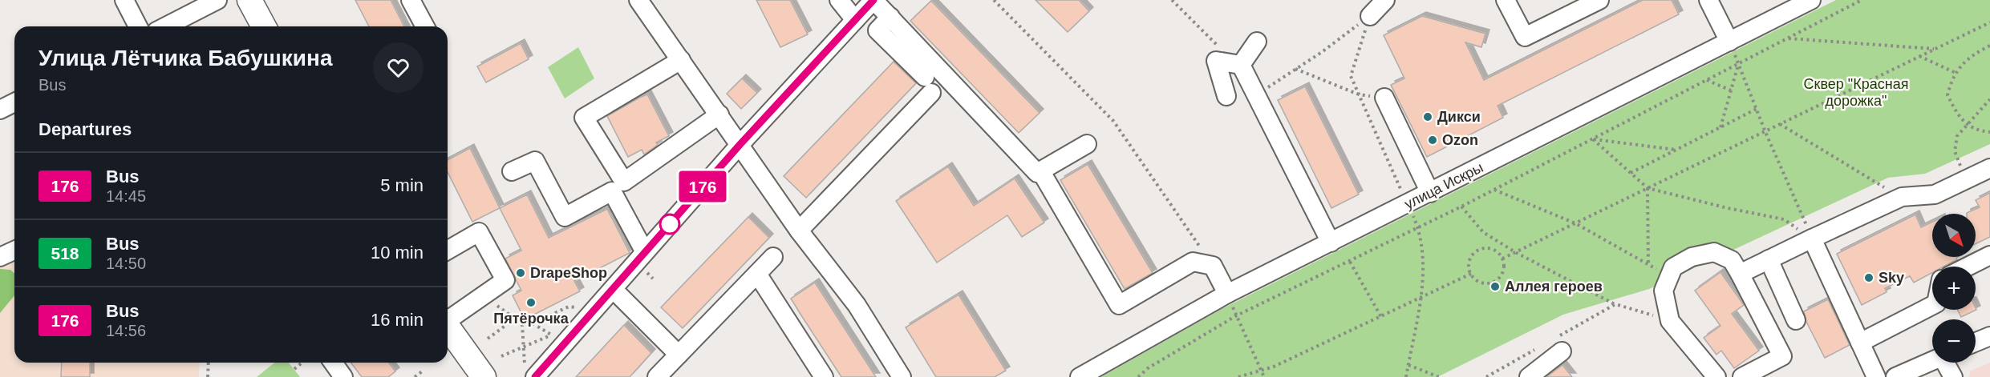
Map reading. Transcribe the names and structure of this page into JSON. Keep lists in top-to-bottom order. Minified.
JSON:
{"streets":{"street":["улица Искры"]},"parks":["Сквер \"Красная дорожка\""],"places":["Дикси","Ozon","DrapeShop","Sky","Аллея героев","Пятёрочка"],"lines":["bus line 176"],"north":"bottom right","page":{"on_map":"176","heading":[["Улица Лётчика Бабушкина","Bus"],"Departures"],"list":[{"mark":"176","name":"Bus","note":"14:45","value":"5 min"},{"mark":"518","name":"Bus","note":"14:50","value":"10 min"},{"mark":"176","name":"Bus","note":"14:56","value":"16 min"}],"map_buttons":["+","−"]}}
